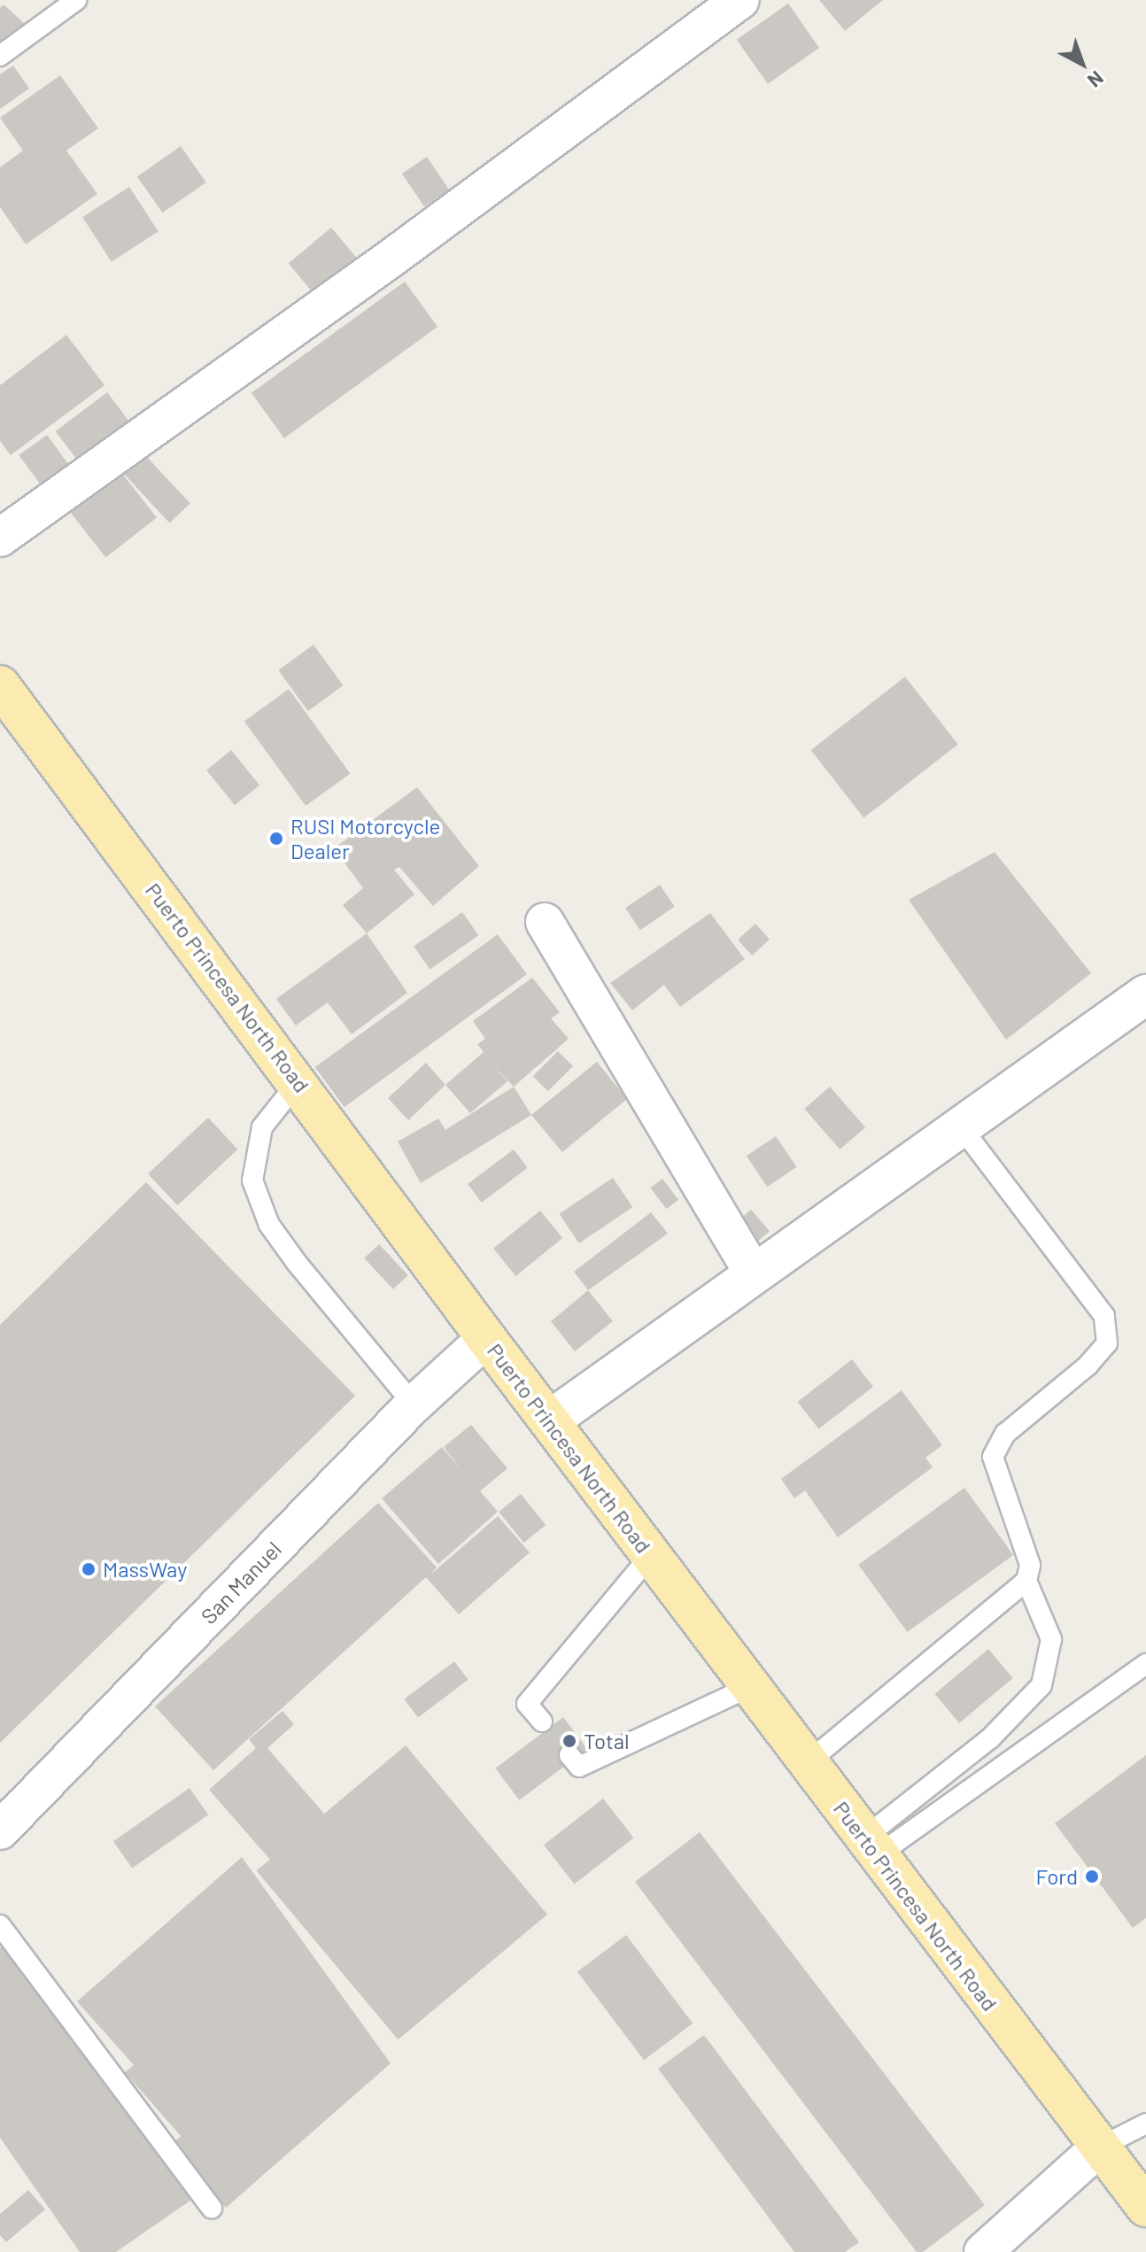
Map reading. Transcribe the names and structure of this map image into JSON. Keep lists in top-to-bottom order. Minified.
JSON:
{"streets":{"main road":["Puerto Princesa North Road"],"street":["San Manuel"]},"crossings":[["Puerto Princesa North Road","San Manuel"]],"places":["RUSI Motorcycle Dealer","MassWay","Total","Ford"],"north":"bottom right"}
